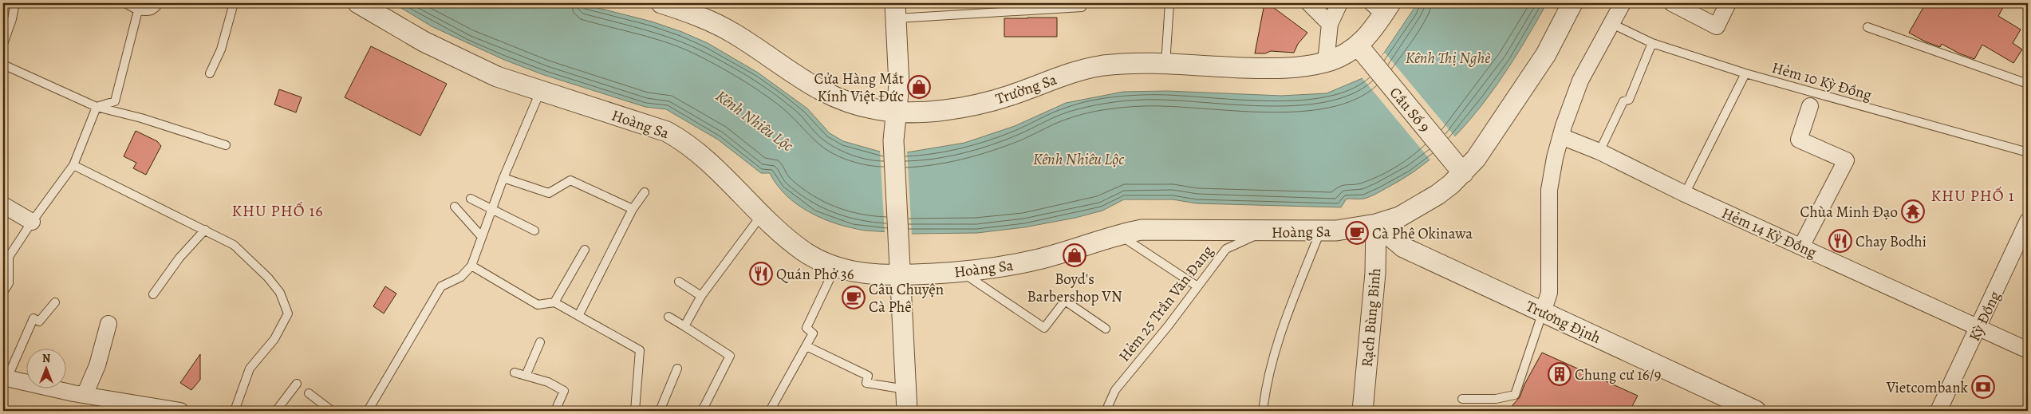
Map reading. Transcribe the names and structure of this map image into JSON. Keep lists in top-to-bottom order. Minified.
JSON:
{"streets":{"street":["Trường Sa","Cầu Số 9","Hoàng Sa","Hẻm 14 Kỳ Ðồng","Kỳ Ðồng","Rạch Bùng Binh","Trương Định"],"lane":["Hẻm 10 Kỳ Ðồng","Hẻm 25 Trần Văn Đang"]},"crossings":[["Trường Sa","Cầu Số 9"],["Cầu Số 9","Hoàng Sa"],["Hoàng Sa","Hẻm 25 Trần Văn Đang"],["Hoàng Sa","Rạch Bùng Binh"],["Hoàng Sa","Trương Định"],["Hẻm 14 Kỳ Ðồng","Kỳ Ðồng"],["Rạch Bùng Binh","Trương Định"]],"districts":["KHU PHỐ 1","KHU PHỐ 16"],"water":["Kênh Thị Nghè","Kênh Nhiêu Lộc"],"places":{"shop":["Cửa Hàng Mắt Kính Việt Đức","Boyd's Barbershop VN"],"temple":["Chùa Minh Đạo"],"cafe":["Cà Phê Okinawa","Câu Chuyện Cà Phê"],"restaurant":["Chay Bodhi","Quán Phở 36"],"building":["Chung cư 16/9"],"bank":["Vietcombank"]},"north":"top"}
